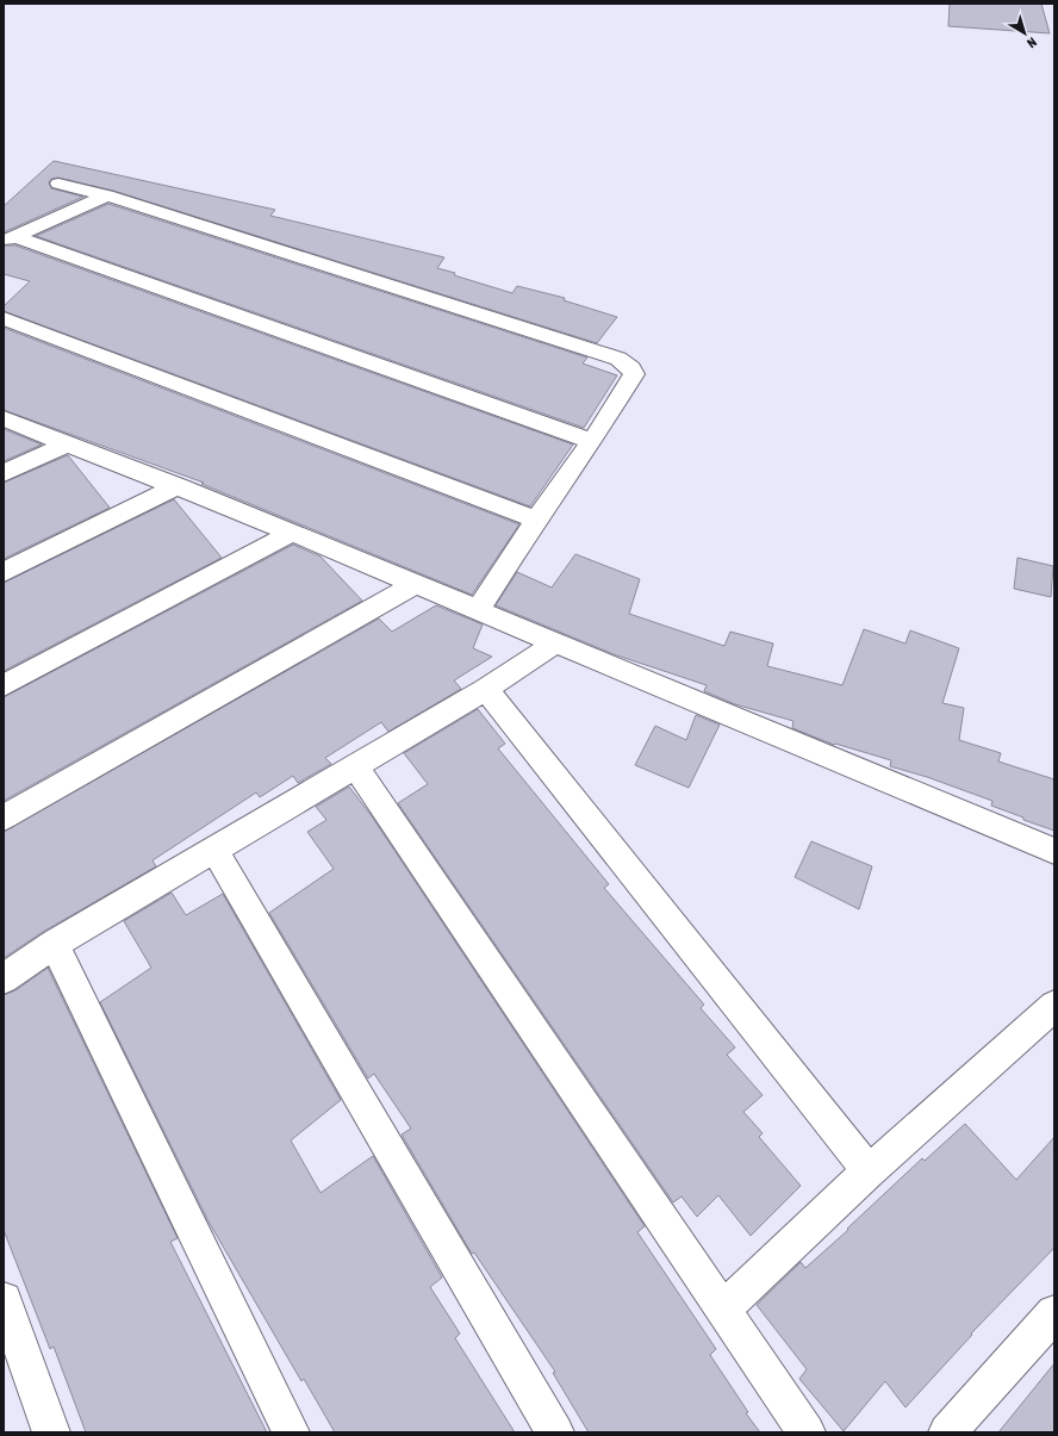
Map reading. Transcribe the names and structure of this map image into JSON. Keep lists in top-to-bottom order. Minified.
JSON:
{"north":"bottom right"}
